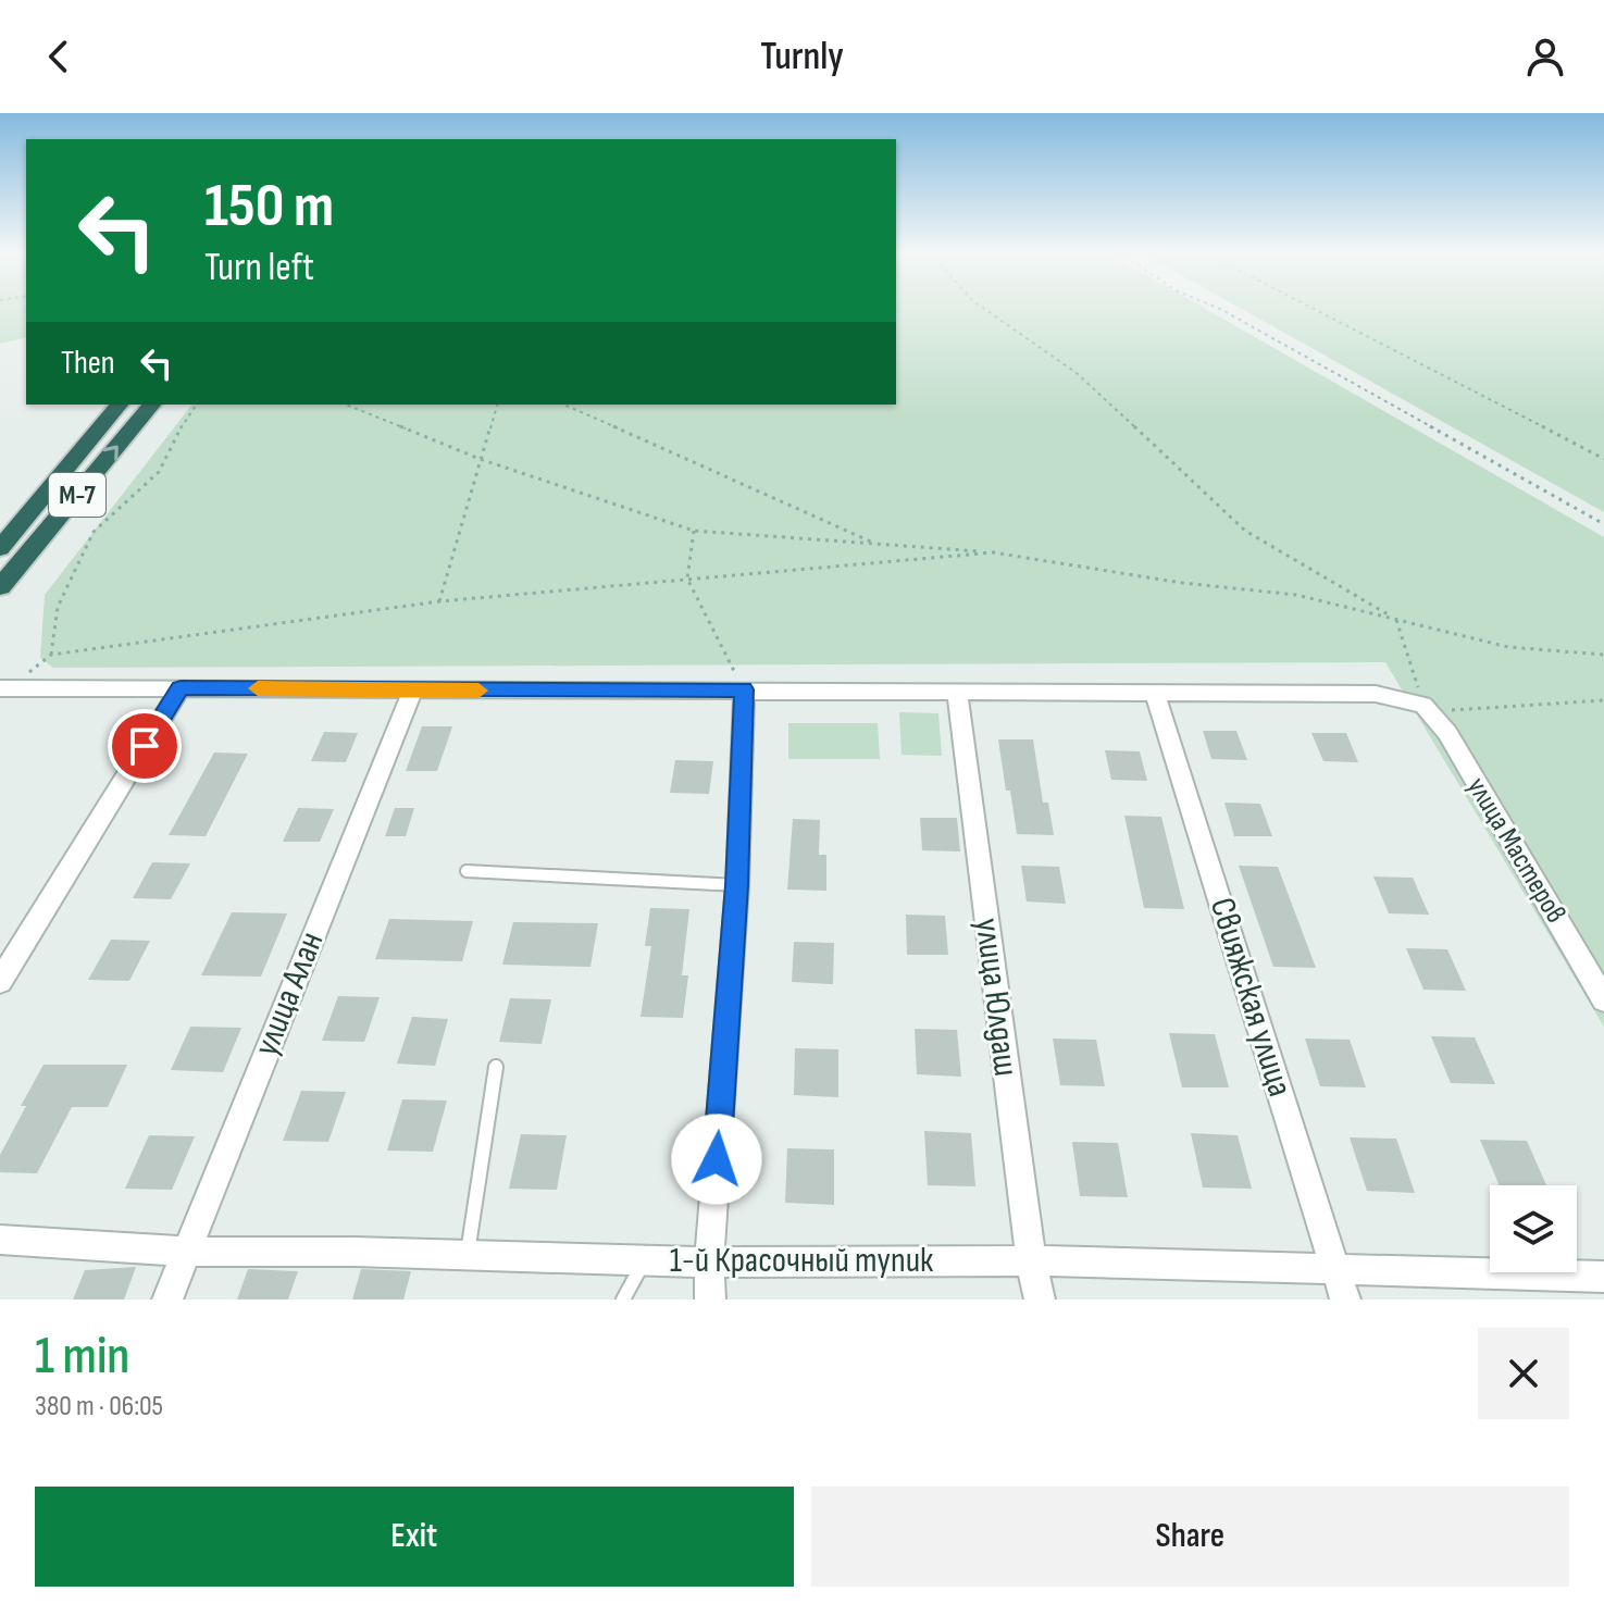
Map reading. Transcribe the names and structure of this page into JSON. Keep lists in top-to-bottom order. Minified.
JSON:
{"streets":{"highway":["М-7"],"street":["улица Мастеров","улица Алан","улица Юлдаш","Свияжская улица","1-й Красочный тупик"]},"crossings":[["улица Алан","1-й Красочный тупик"],["улица Юлдаш","1-й Красочный тупик"],["Свияжская улица","1-й Красочный тупик"]],"page":{"header":"Turnly","turn":["150 m","Turn left"],"then":"Then","heading":["1 min","380 m · 06:05"],"buttons":["Exit","Share"]}}
